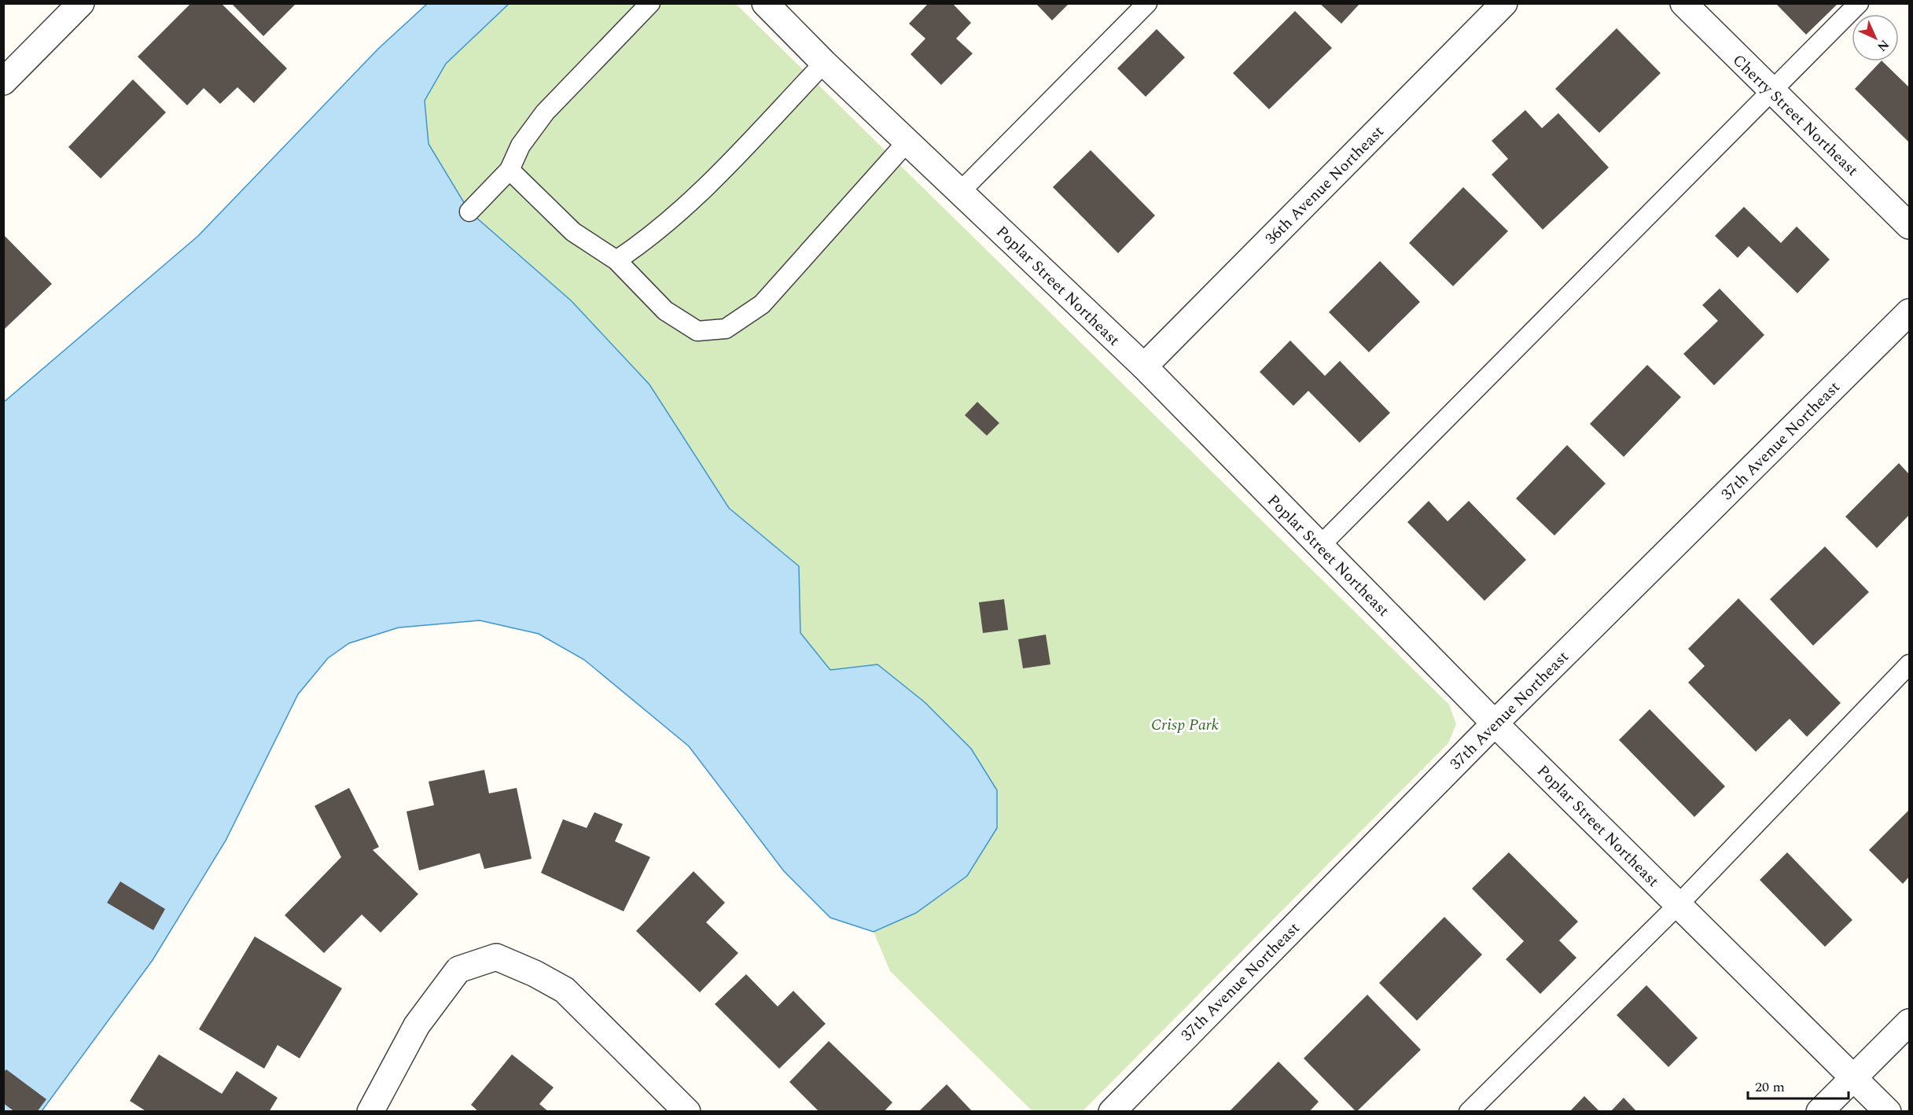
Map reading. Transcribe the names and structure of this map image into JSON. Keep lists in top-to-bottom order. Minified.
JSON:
{"streets":{"street":["Cherry Street Northeast","36th Avenue Northeast","Poplar Street Northeast","37th Avenue Northeast"]},"crossings":[["36th Avenue Northeast","Poplar Street Northeast"],["Poplar Street Northeast","37th Avenue Northeast"]],"parks":["Crisp Park"],"scale_bar":"20 m","north":"bottom right"}
